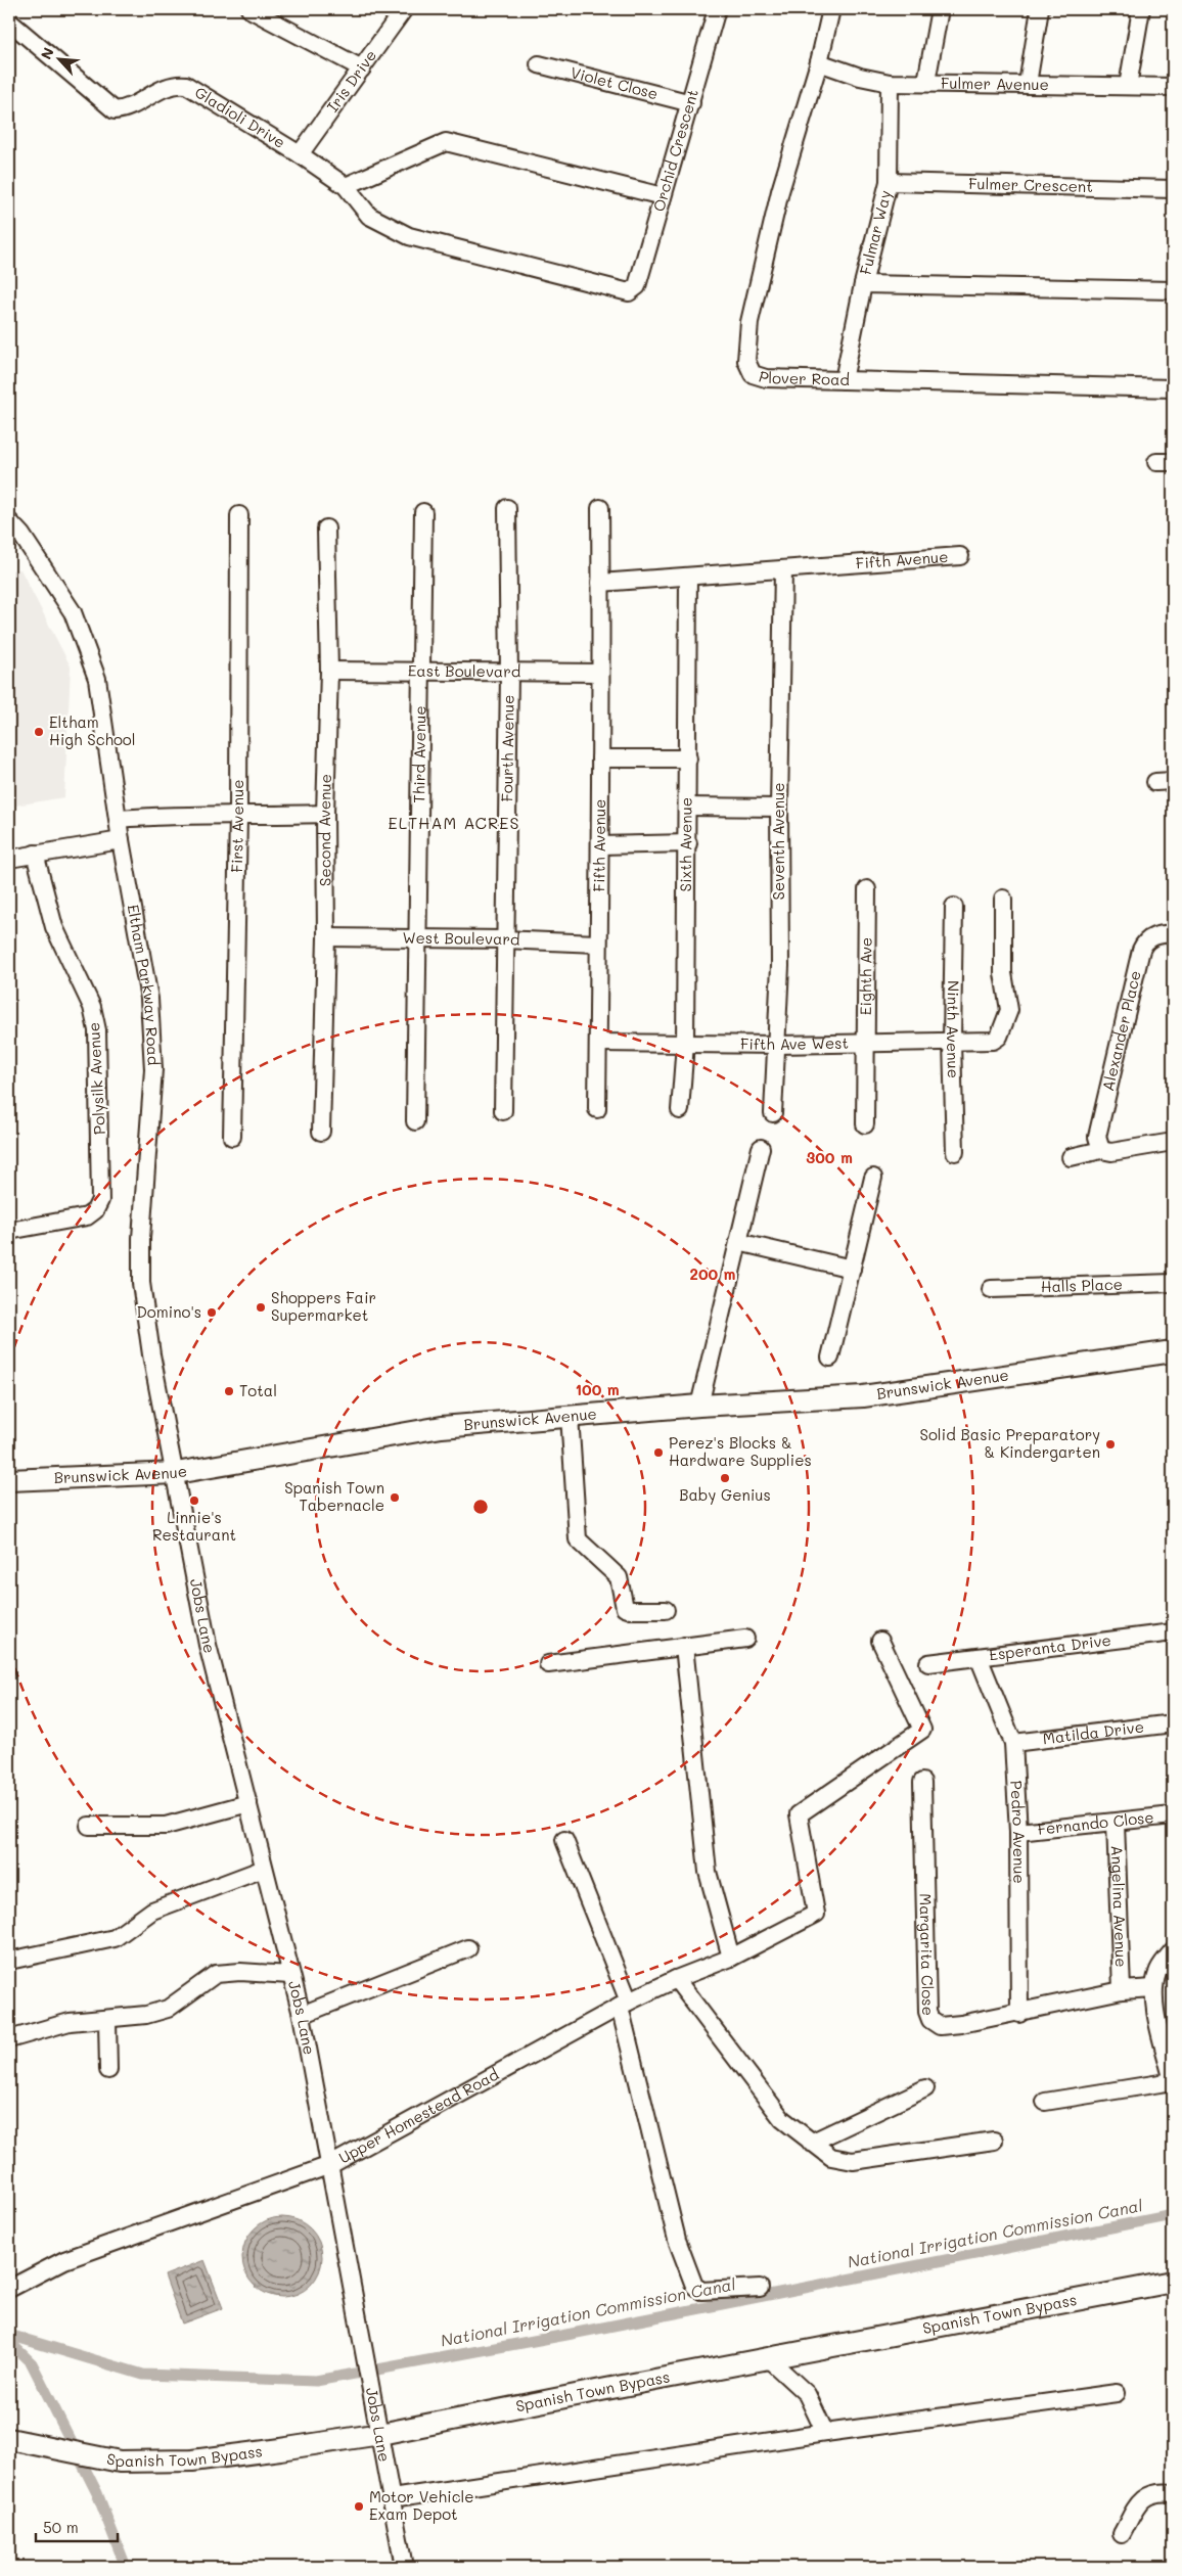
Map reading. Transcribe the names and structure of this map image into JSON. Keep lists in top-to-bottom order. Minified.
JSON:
{"streets":{"main road":["Brunswick Avenue","Spanish Town Bypass"],"street":["Iris Drive","Fulmer Avenue","Violet Close","Gladioli Drive","Orchid Crescent","Fulmer Crescent","Fulmar Way","Plover Road","Fifth Avenue","East Boulevard","Fourth Avenue","Third Avenue","First Avenue","Second Avenue","Seventh Avenue","Sixth Avenue","West Boulevard","Eighth Ave","Eltham Parkway Road","Ninth Avenue","Alexander Place","Fifth Ave West","Polysilk Avenue","Halls Place","Jobs Lane","Esperanta Drive","Matilda Drive","Fernando Close","Pedro Avenue","Angelina Avenue","Margarita Close","Upper Homestead Road"]},"crossings":[["Iris Drive","Gladioli Drive"],["Fulmer Avenue","Fulmar Way"],["Fulmer Avenue","Plover Road"],["Violet Close","Orchid Crescent"],["Gladioli Drive","Orchid Crescent"],["Fulmer Crescent","Fulmar Way"],["Fulmar Way","Plover Road"],["Fifth Avenue","East Boulevard"],["Fifth Avenue","Seventh Avenue"],["Fifth Avenue","Sixth Avenue"],["Fifth Avenue","West Boulevard"],["Fifth Avenue","Fifth Ave West"],["East Boulevard","Fourth Avenue"],["East Boulevard","Third Avenue"],["East Boulevard","Second Avenue"],["Fourth Avenue","West Boulevard"],["Third Avenue","West Boulevard"],["Second Avenue","West Boulevard"],["Seventh Avenue","Fifth Ave West"],["Sixth Avenue","Fifth Ave West"],["Eighth Ave","Fifth Ave West"],["Eltham Parkway Road","Brunswick Avenue"],["Eltham Parkway Road","Jobs Lane"],["Ninth Avenue","Fifth Ave West"],["Brunswick Avenue","Jobs Lane"],["Jobs Lane","Upper Homestead Road"],["Jobs Lane","Spanish Town Bypass"],["Esperanta Drive","Pedro Avenue"],["Matilda Drive","Pedro Avenue"],["Fernando Close","Pedro Avenue"],["Fernando Close","Angelina Avenue"],["Pedro Avenue","Margarita Close"],["Angelina Avenue","Margarita Close"]],"districts":["ELTHAM ACRES"],"water":["National Irrigation Commission Canal"],"places":["Eltham High School","Shoppers Fair Supermarket","Domino's","Total","Solid Basic Preparatory & Kindergarten","Perez's Blocks & Hardware Supplies","Baby Genius","Spanish Town Tabernacle","Linnie's Restaurant","Motor Vehicle Exam Depot"],"scale_bar":"50 m","north":"top left","rings":["300 m","200 m","100 m"]}
